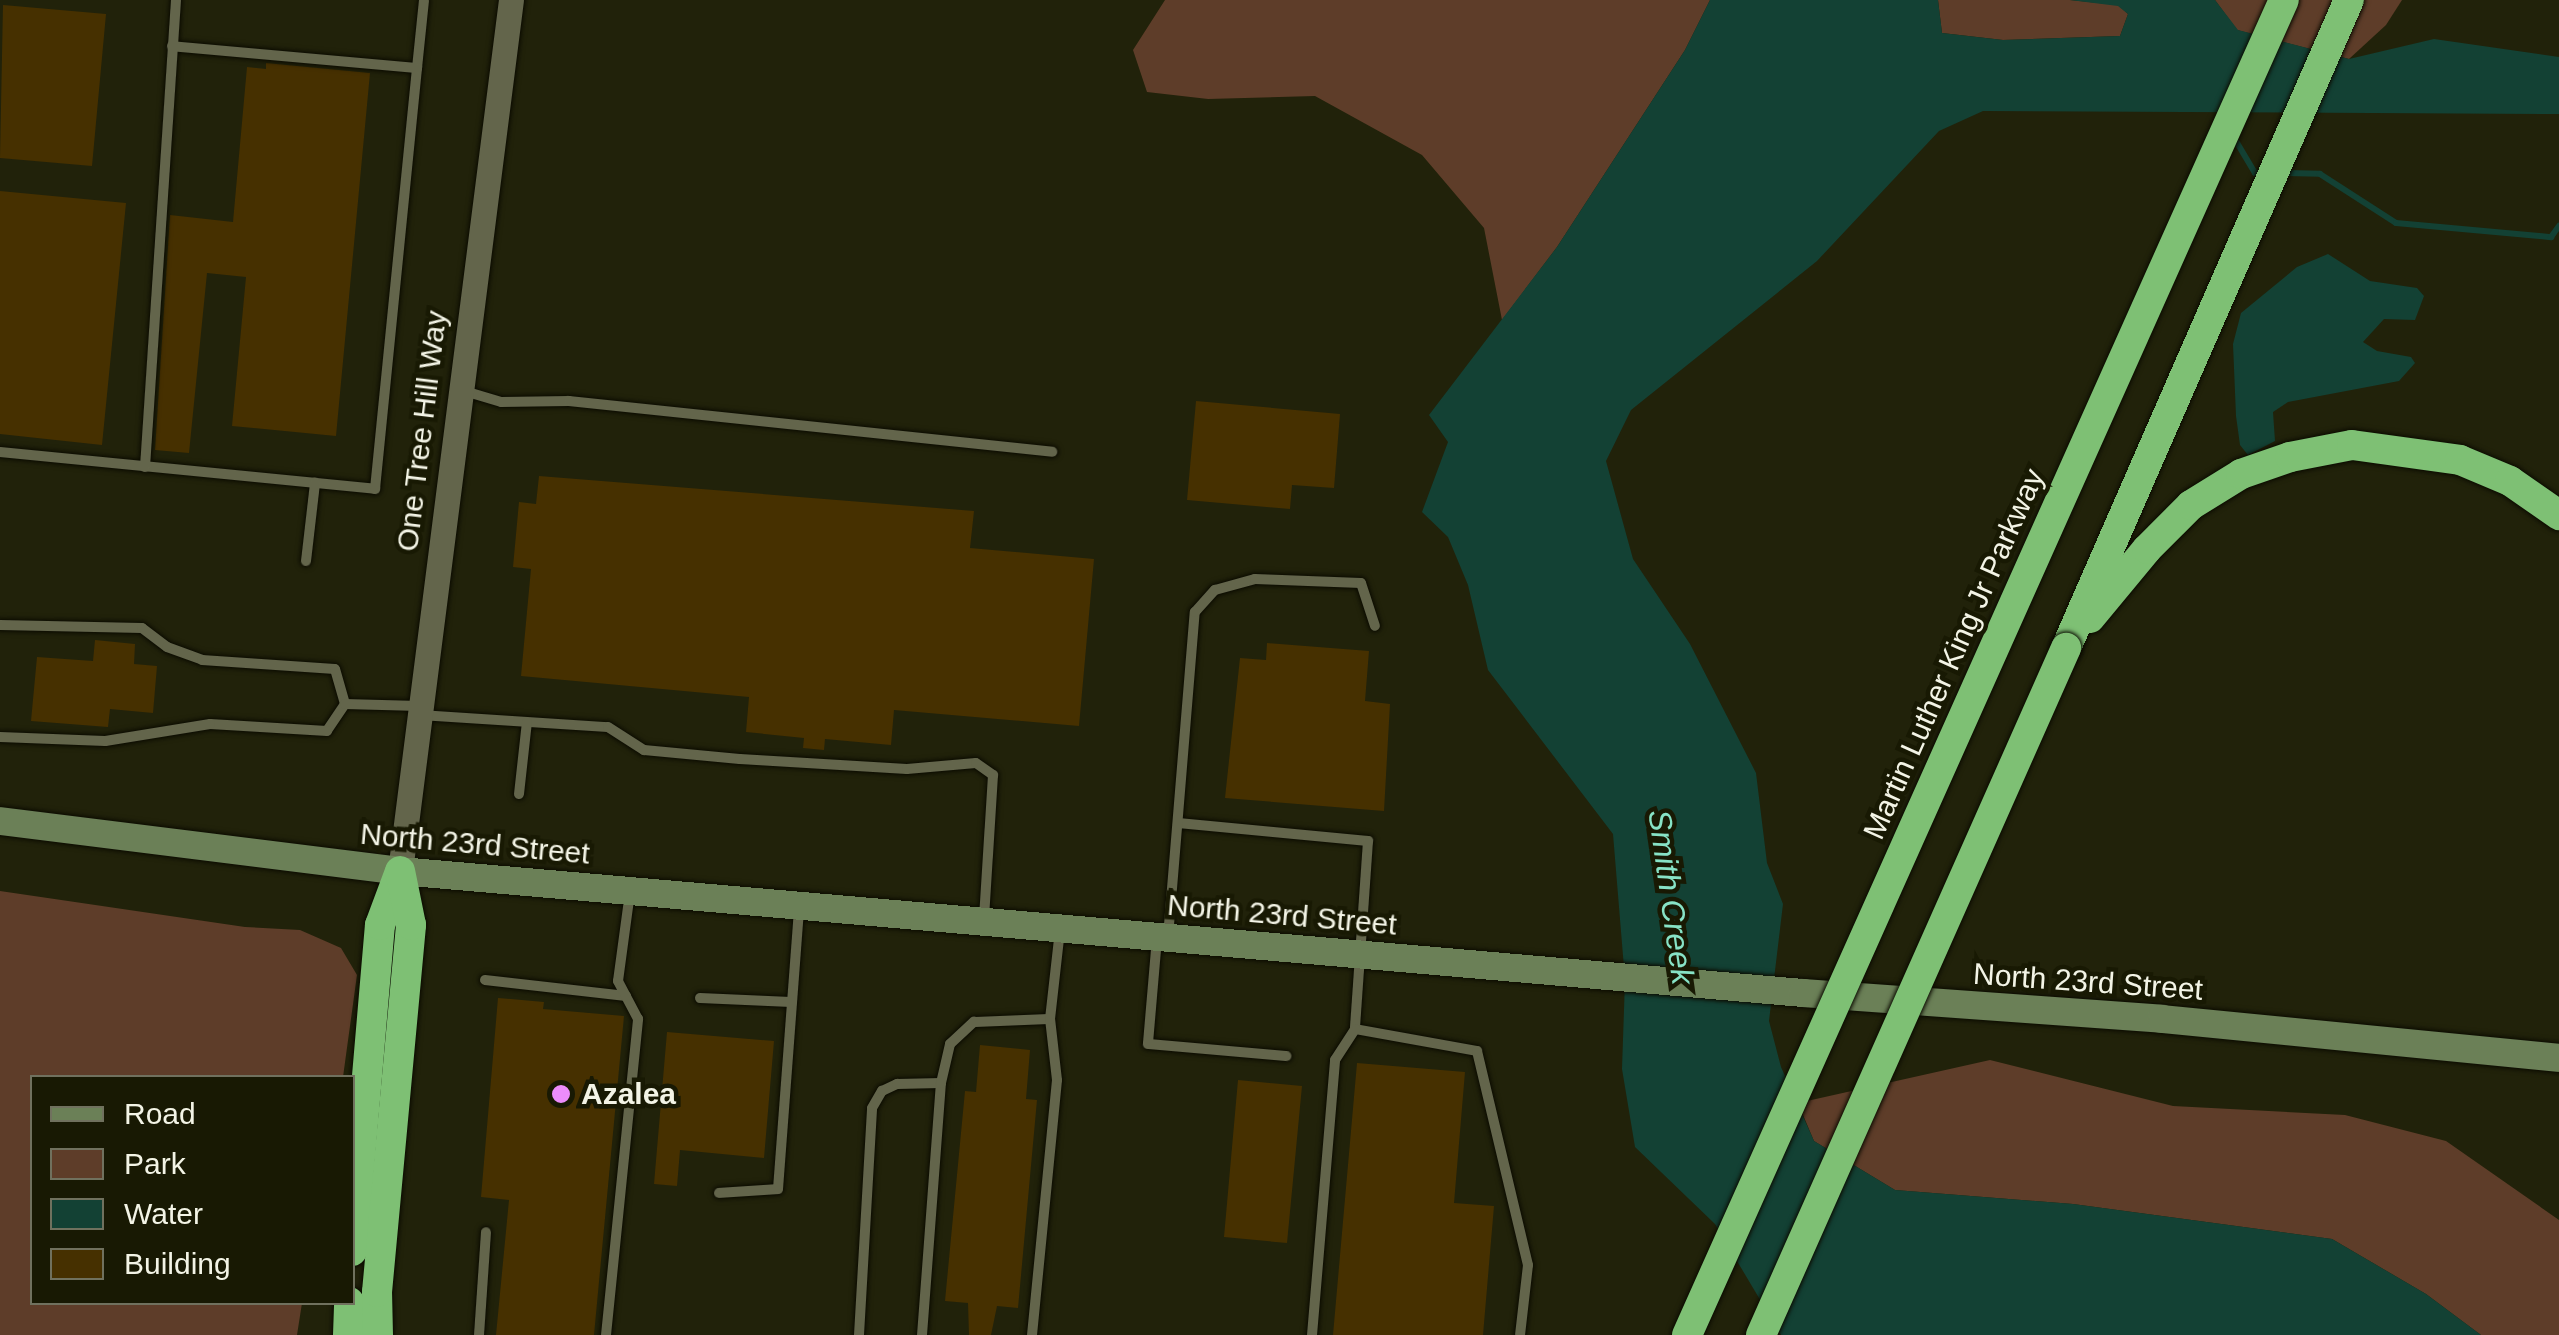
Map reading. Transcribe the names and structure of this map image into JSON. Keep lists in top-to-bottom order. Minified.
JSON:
{"streets":{"highway":["Martin Luther King Jr Parkway"],"main road":["North 23rd Street"],"street":["One Tree Hill Way"]},"crossings":[["One Tree Hill Way","North 23rd Street"]],"water":["Smith Creek"],"places":["Azalea"],"legend":["Road","Park","Water","Building"]}
